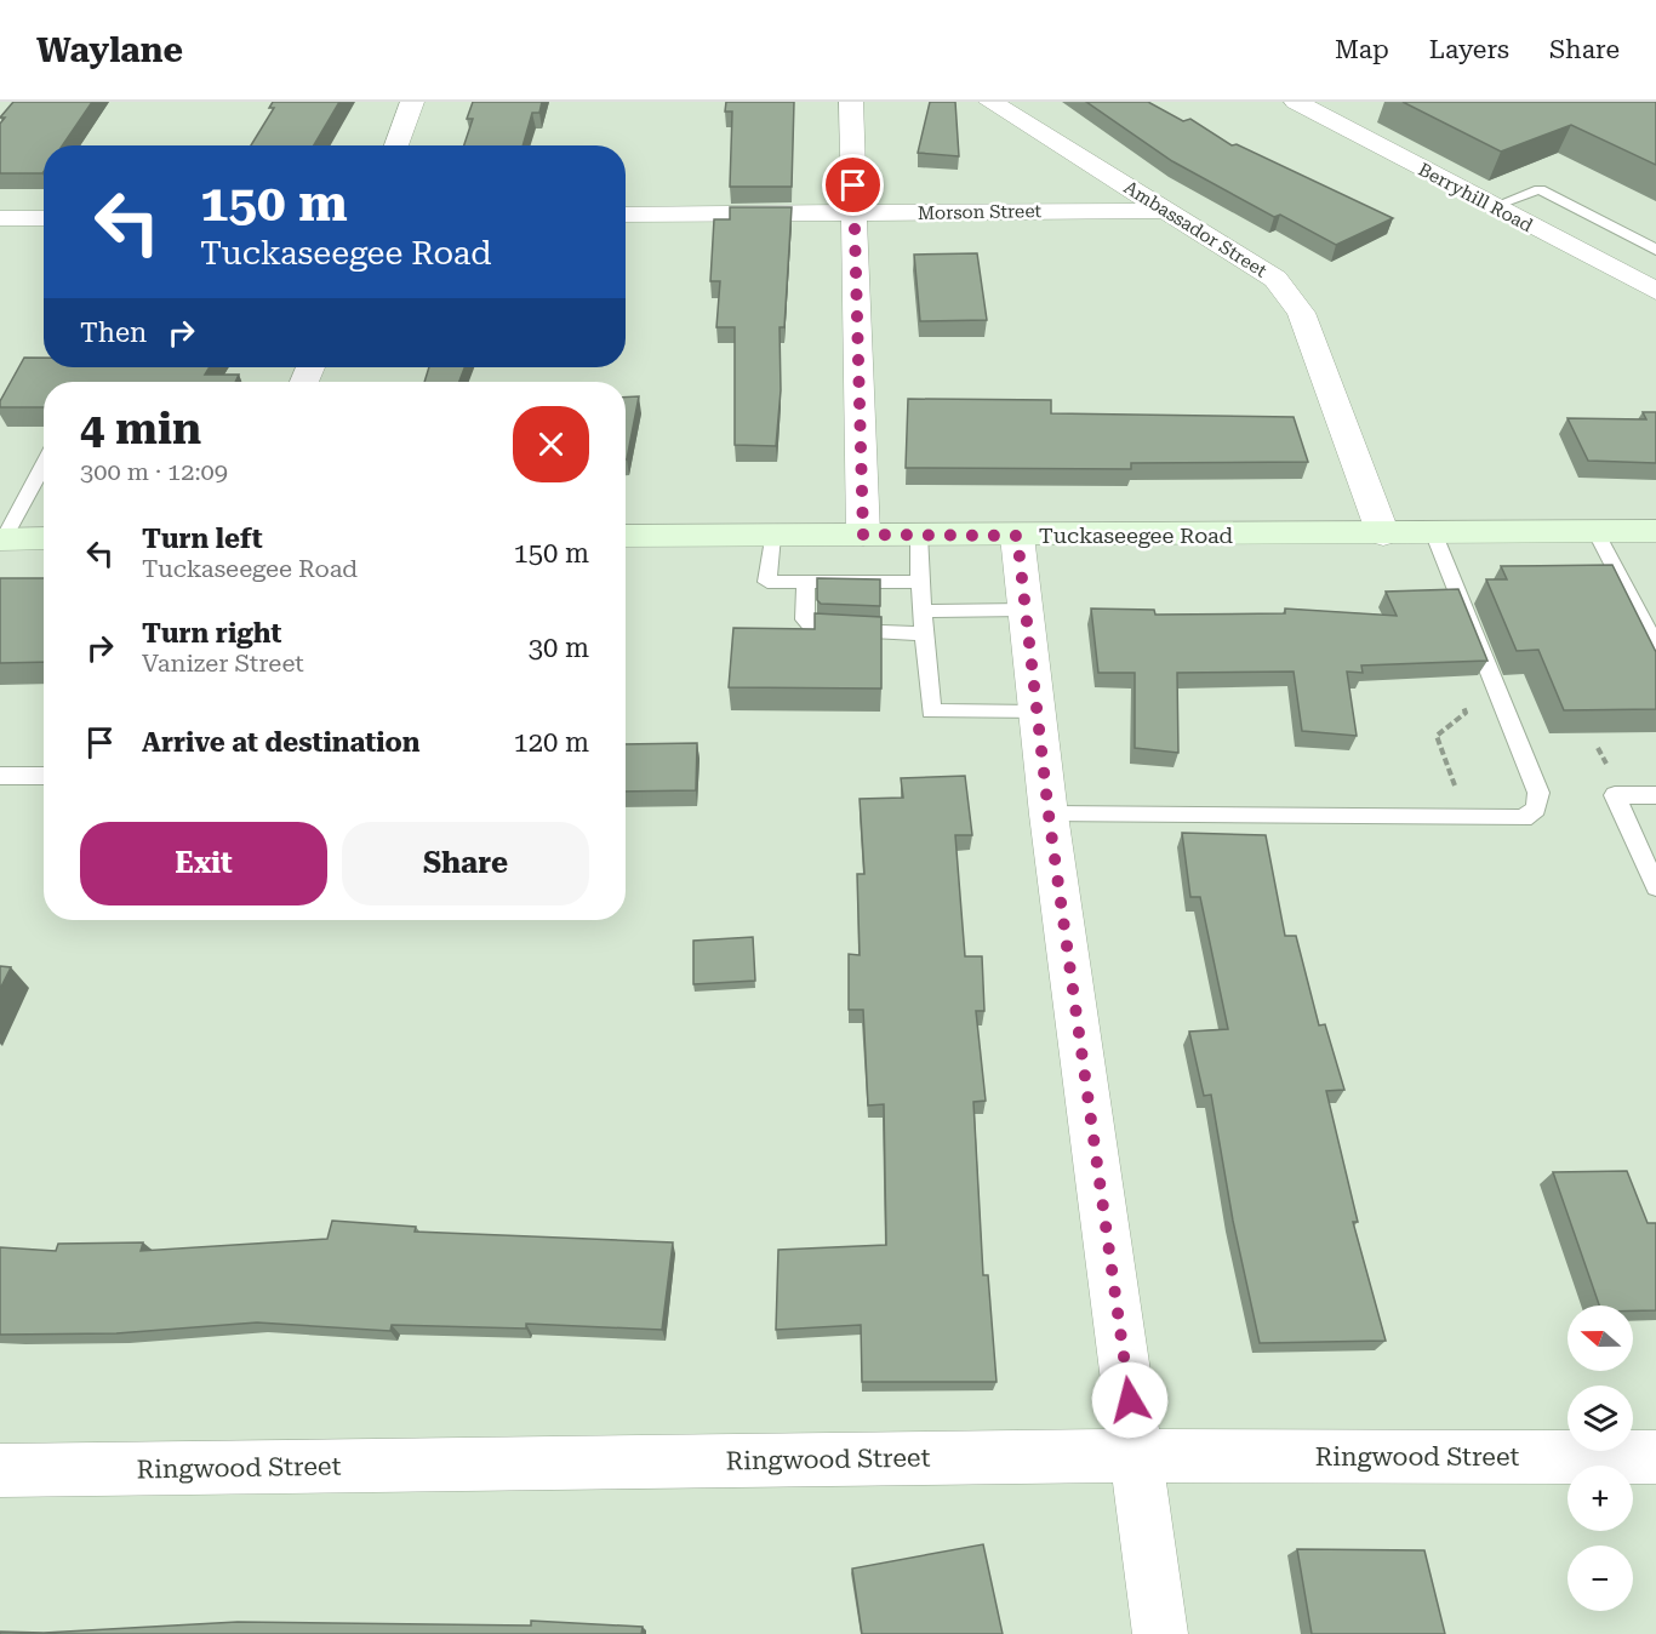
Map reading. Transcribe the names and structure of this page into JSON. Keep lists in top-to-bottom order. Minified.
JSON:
{"streets":{"main road":["Tuckaseegee Road"],"street":["Berryhill Road","Morson Street","Ambassador Street","Ringwood Street"]},"crossings":[["Morson Street","Ambassador Street"],["Ambassador Street","Tuckaseegee Road"]],"north":"left","page":{"header":"Waylane","nav":["Map","Layers","Share"],"turn":["150 m","Tuckaseegee Road"],"then":"Then","heading":["4 min","300 m · 12:09"],"list":[{"name":"Turn left","note":"Tuckaseegee Road","value":"150 m"},{"name":"Turn right","note":"Vanizer Street","value":"30 m"},{"name":"Arrive at destination","value":"120 m"}],"buttons":["Exit","Share"],"map_buttons":["+","−"]}}
